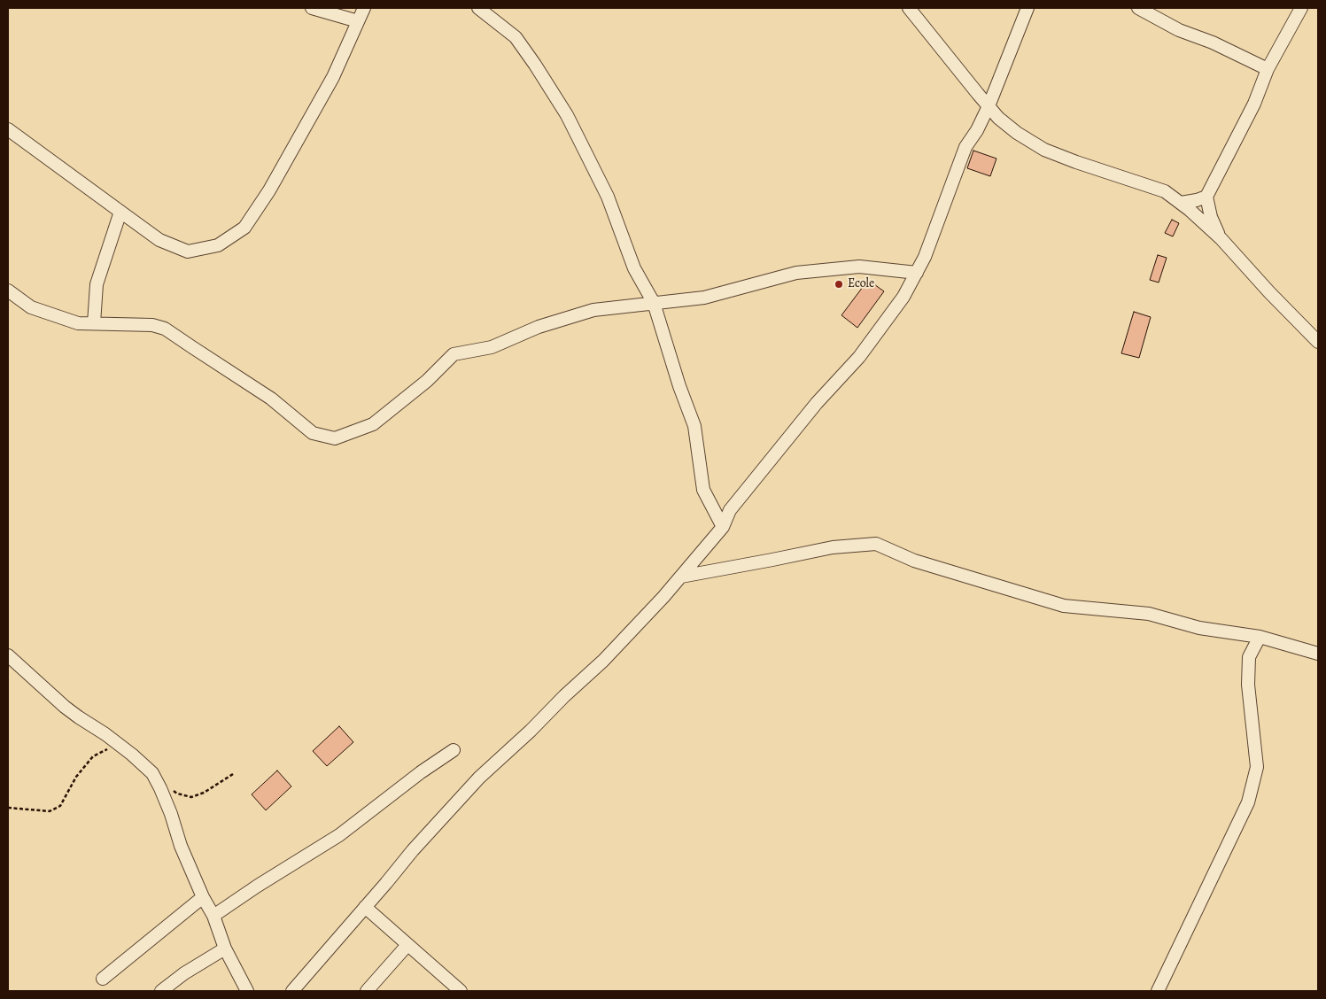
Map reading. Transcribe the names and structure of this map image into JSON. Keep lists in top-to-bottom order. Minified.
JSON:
{"places":["Ecole"]}
